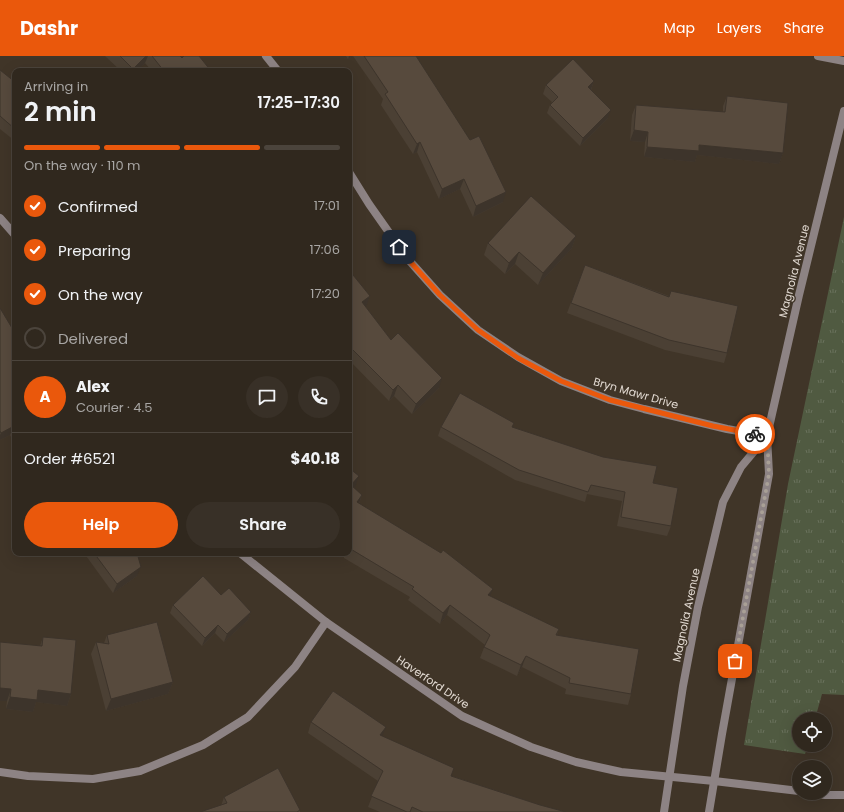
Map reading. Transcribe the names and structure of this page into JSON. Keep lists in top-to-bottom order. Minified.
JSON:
{"streets":{"street":["Magnolia Avenue","Bryn Mawr Drive","Haverford Drive"]},"crossings":[["Magnolia Avenue","Bryn Mawr Drive"],["Magnolia Avenue","Haverford Drive"]],"page":{"header":"Dashr","nav":["Map","Layers","Share"],"heading":["2 min","Arriving in","17:25–17:30"],"panel":["Alex","Courier · 4.5","Order #6521","$40.18"],"bar":"On the way · 110 m","list":[["Confirmed","17:01"],["Preparing","17:06"],["On the way","17:20"],"Delivered"],"round":"A","buttons":["Help","Share"]}}
